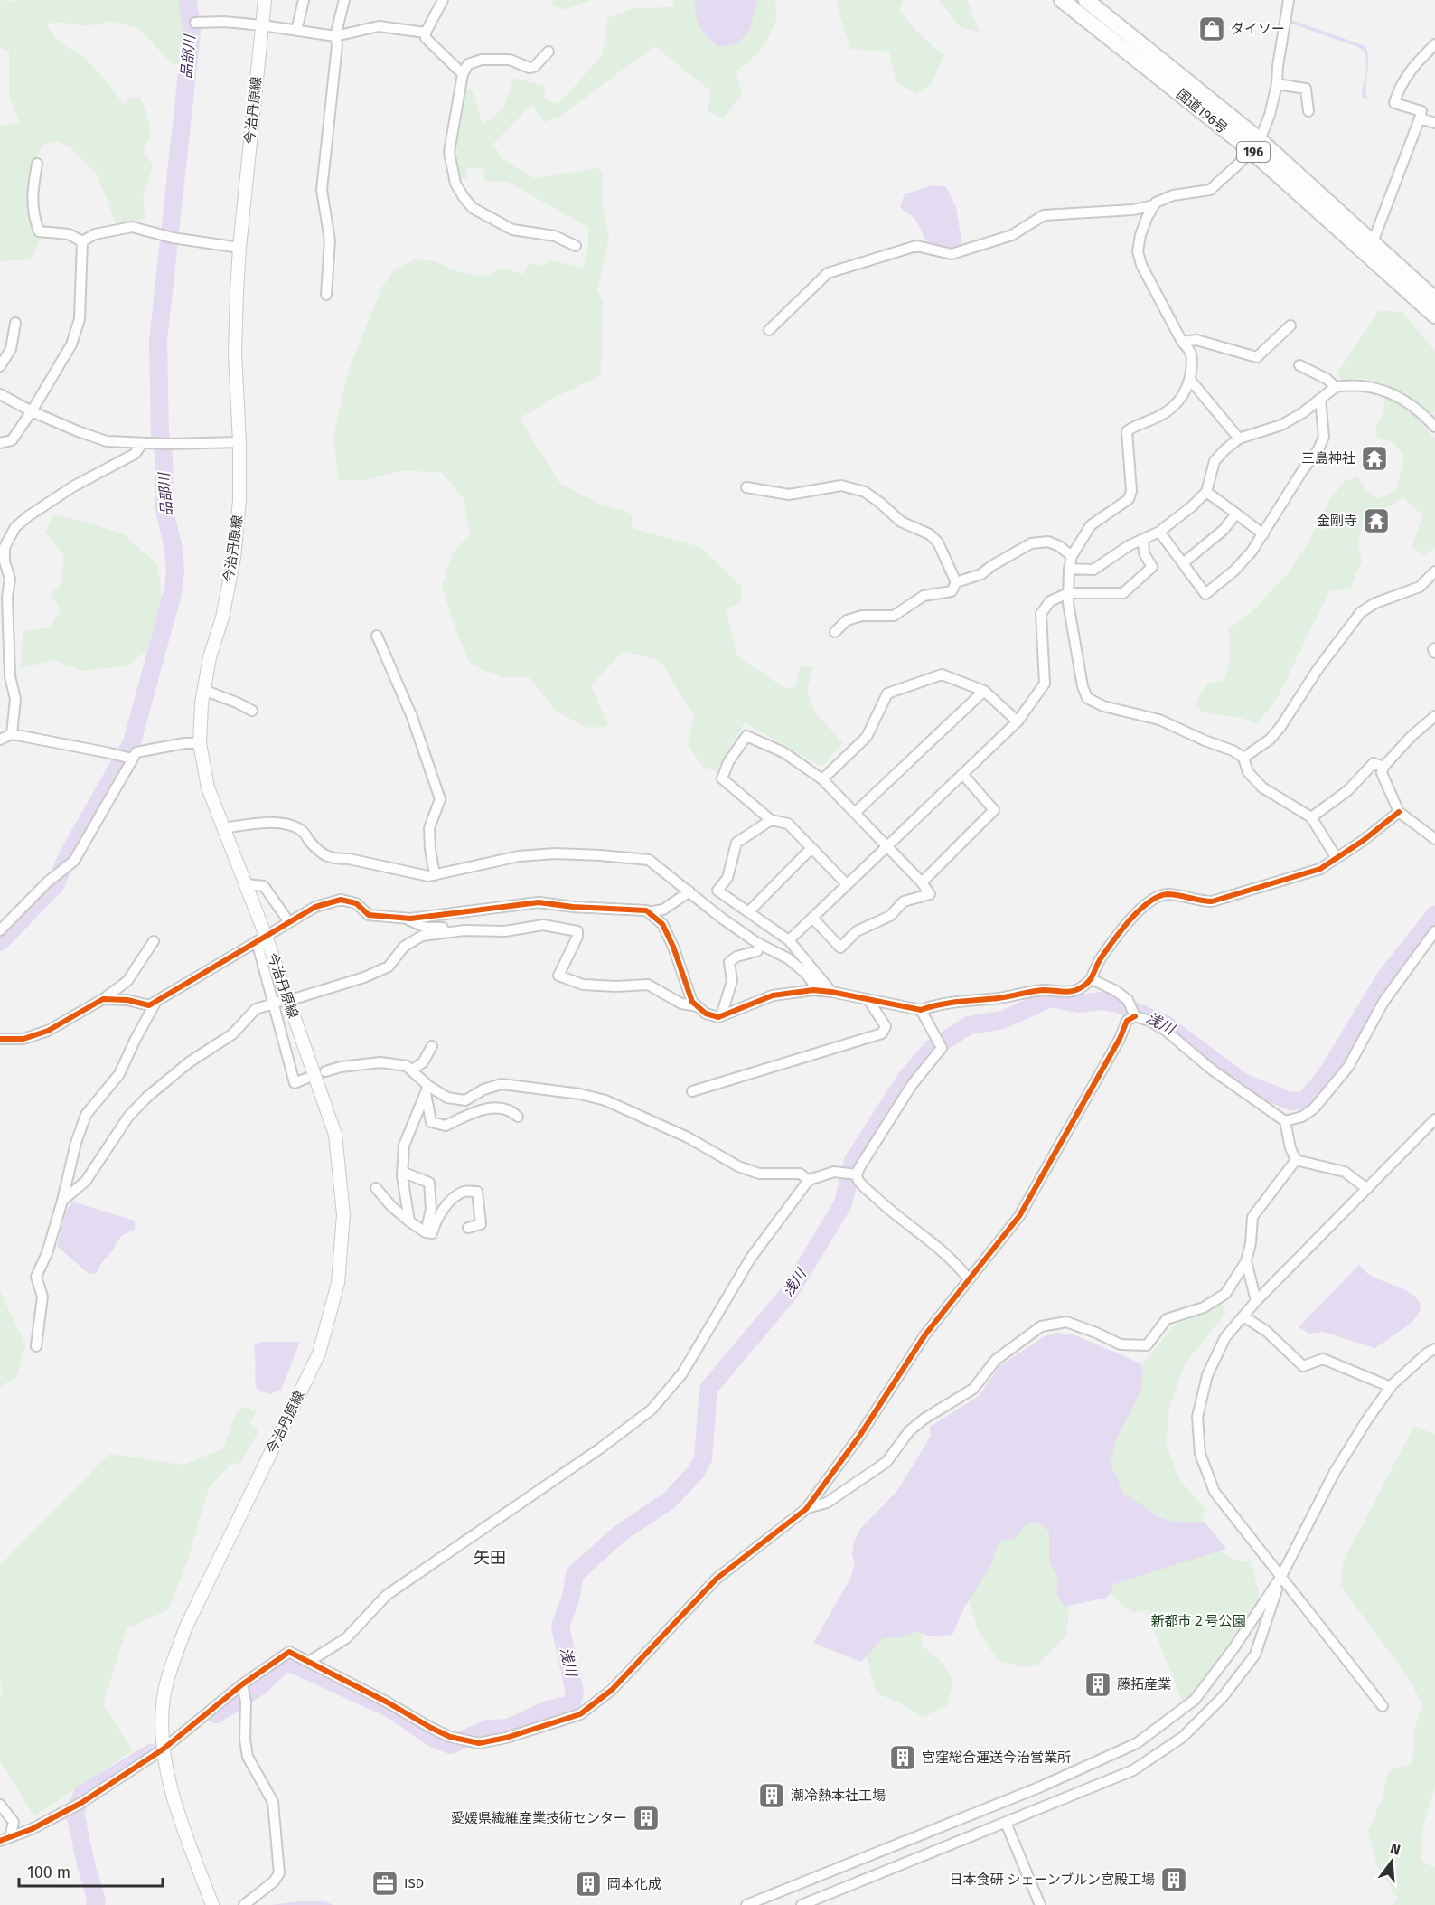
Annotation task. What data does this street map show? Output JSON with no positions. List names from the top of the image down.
{
  "streets": {
    "highway": ["国道196号", "196"],
    "main road": ["今治丹原線"]
  },
  "districts": ["矢田"],
  "water": ["品部川", "浅川"],
  "parks": ["新都市２号公園"],
  "places": {
    "shop": ["ダイソー"],
    "temple": ["三島神社", "金剛寺"],
    "building": [
      "藤拓産業",
      "宮窪総合運送今治営業所",
      "潮冷熱本社工場",
      "愛媛県繊維産業技術センター",
      "日本食研 シェーンブルン宮殿工場",
      "岡本化成"
    ],
    "office": ["ISD"]
  },
  "scale_bar": "100 m",
  "north": "top"
}
